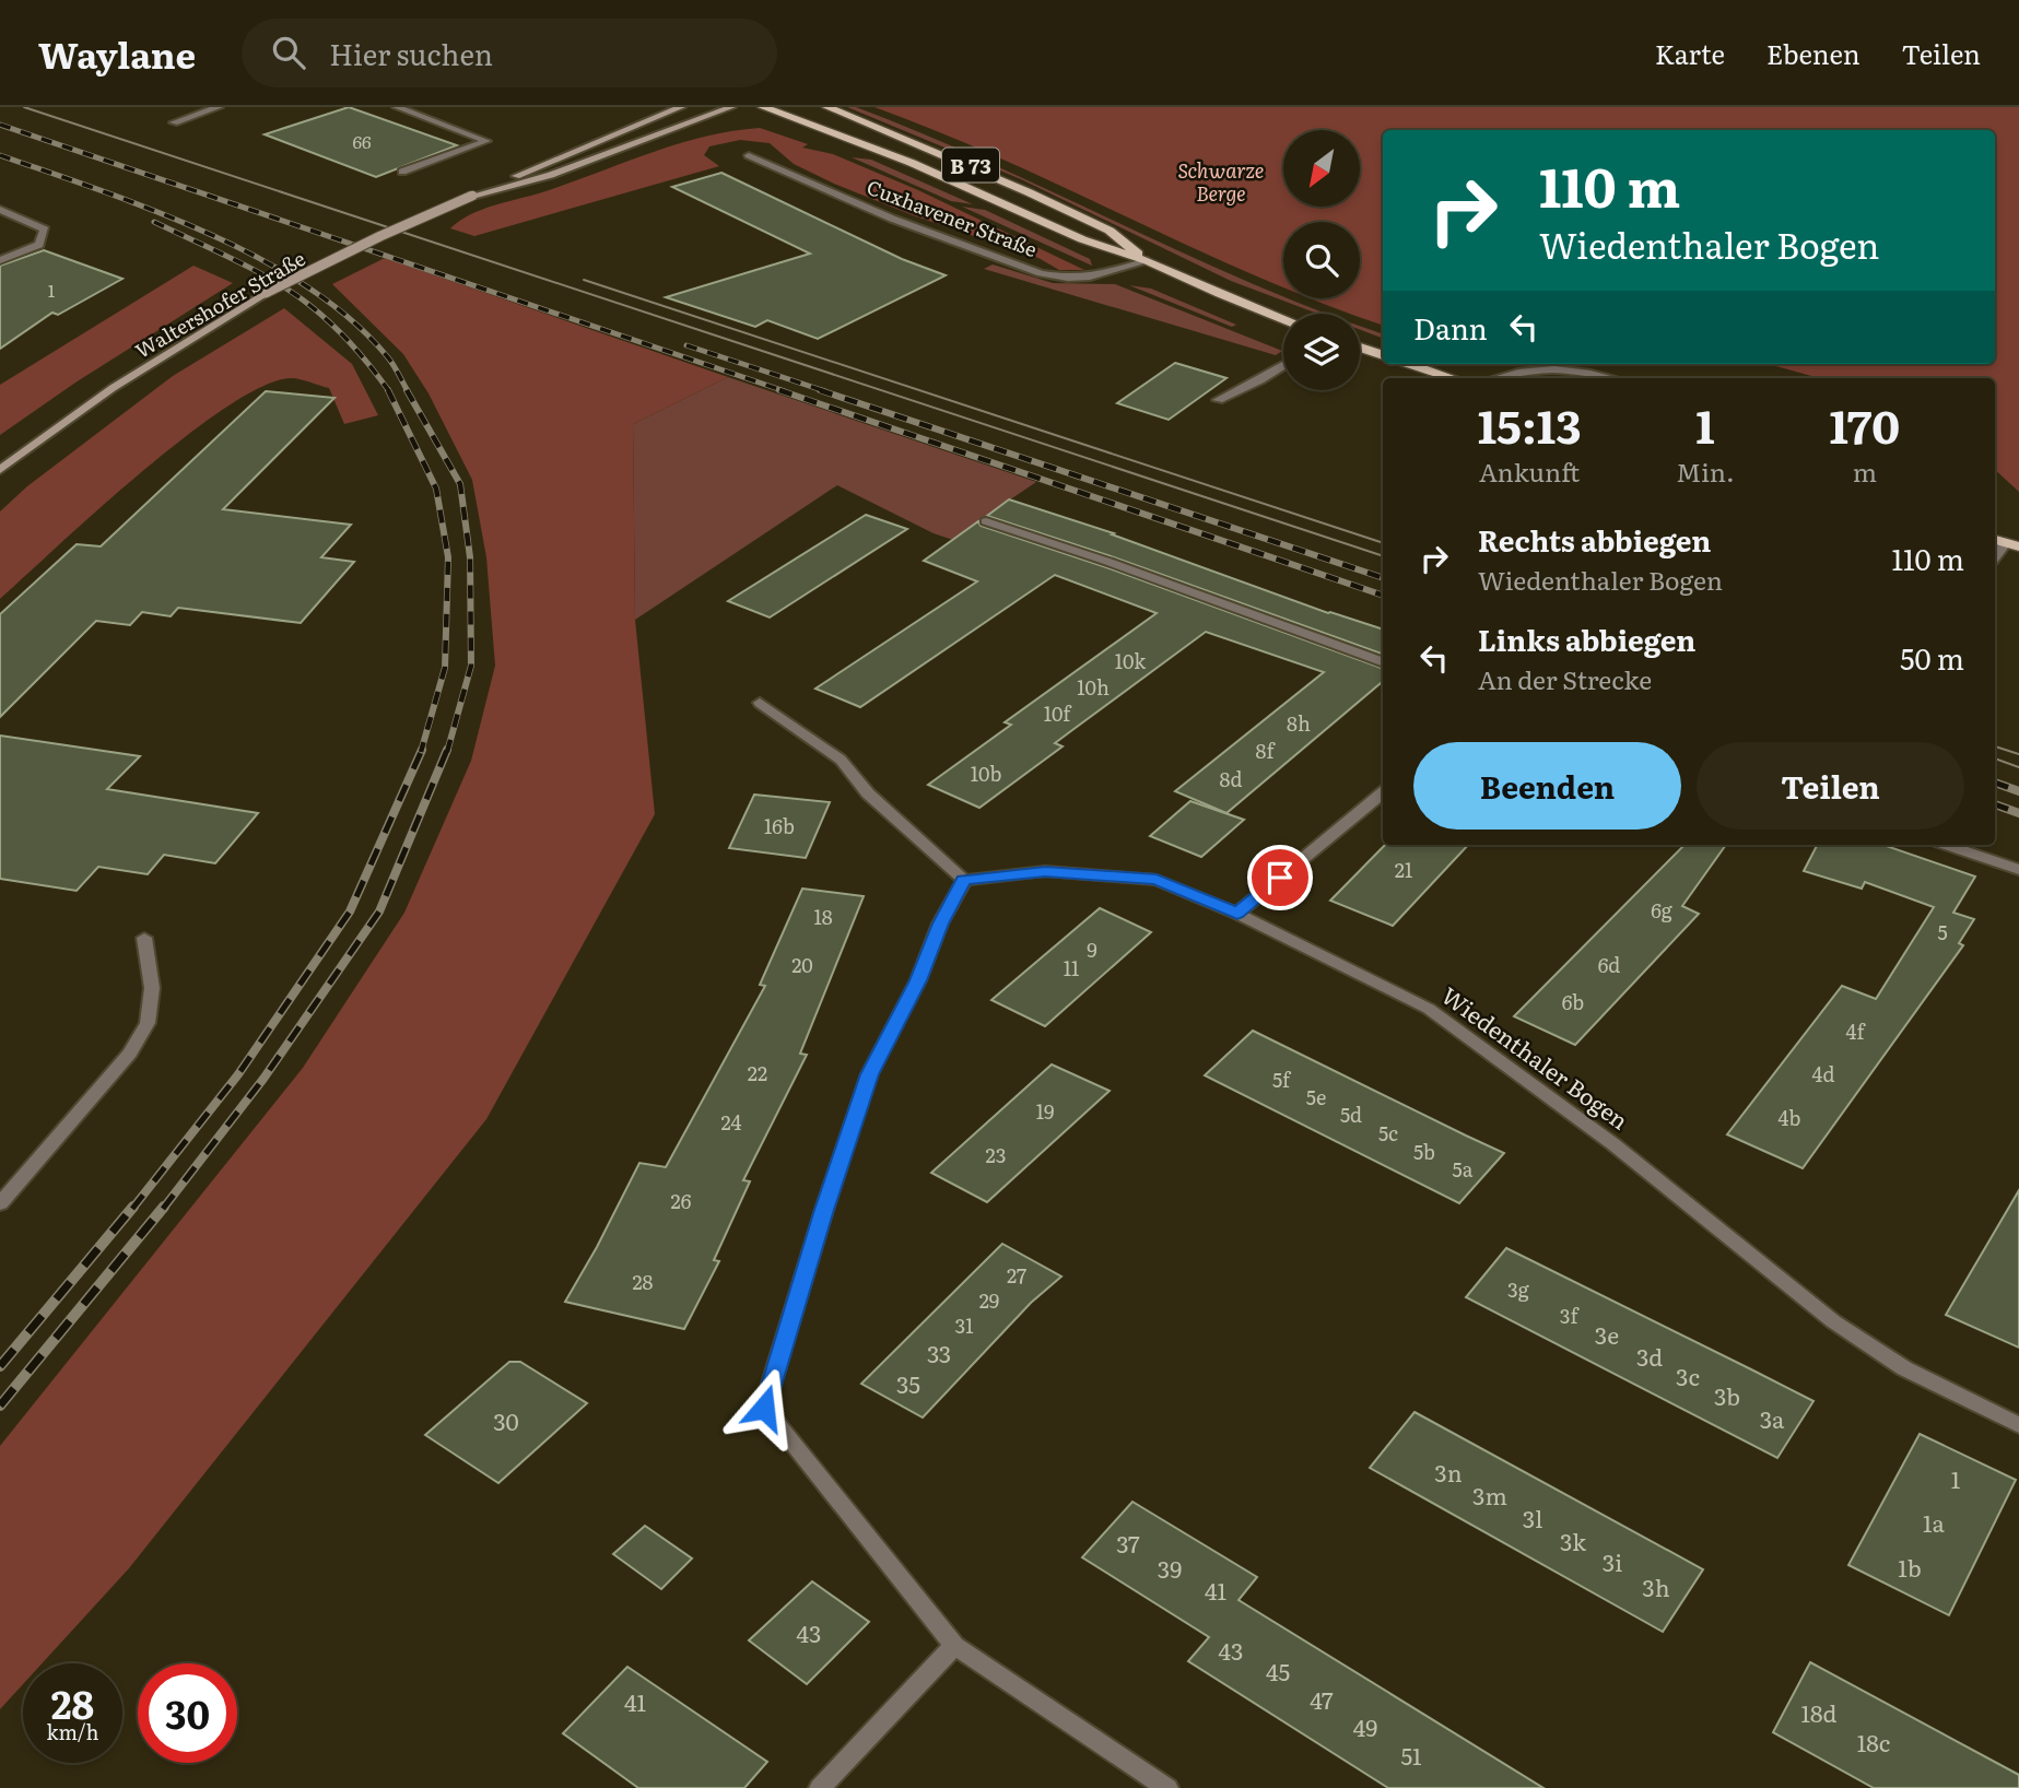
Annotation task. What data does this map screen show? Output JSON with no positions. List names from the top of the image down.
{
  "streets": {
    "main road": ["B 73", "Cuxhavener Straße", "Waltershofer Straße"],
    "street": ["Wiedenthaler Bogen"]
  },
  "parks": ["Schwarze Berge"],
  "house_numbers": [
    "66",
    "1",
    "10k",
    "10h",
    "10f",
    "8h",
    "8f",
    "10b",
    "8d",
    "16b",
    "21",
    "6g",
    "18",
    "5",
    "9",
    "20",
    "6d",
    "11",
    "6b",
    "4f",
    "22",
    "4d",
    "5f",
    "5e",
    "19",
    "5d",
    "4b",
    "24",
    "5c",
    "5b",
    "23",
    "5a",
    "26",
    "27",
    "28",
    "3g",
    "29",
    "3f",
    "31",
    "3e",
    "33",
    "3d",
    "3c",
    "35",
    "3b",
    "3a",
    "30",
    "3n",
    "1",
    "3m",
    "3l",
    "1a",
    "3k",
    "37",
    "3i",
    "1b",
    "39",
    "3h",
    "41",
    "43",
    "43",
    "45",
    "47",
    "41",
    "18d",
    "49",
    "18c",
    "51"
  ],
  "north": "bottom left",
  "page": {
    "header": "Waylane",
    "search": "Hier suchen",
    "nav": ["Karte", "Ebenen", "Teilen"],
    "turn": ["110 m", "Wiedenthaler Bogen"],
    "then": "Dann",
    "eta": [
      "15:13",
      "Ankunft",
      "1",
      "Min.",
      "170",
      "m"
    ],
    "list": [
      {
        "name": "Rechts abbiegen",
        "note": "Wiedenthaler Bogen",
        "value": "110 m"
      },
      {
        "name": "Links abbiegen",
        "note": "An der Strecke",
        "value": "50 m"
      }
    ],
    "buttons": ["Beenden", "Teilen"],
    "speed": "28 km/h",
    "limit": "30"
  }
}
